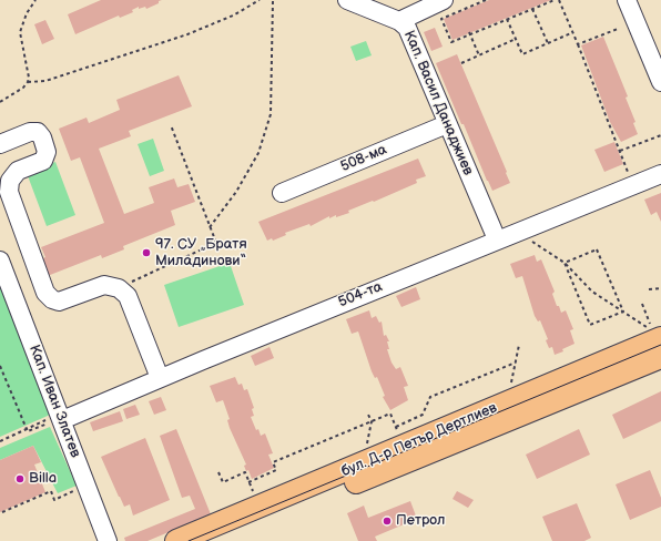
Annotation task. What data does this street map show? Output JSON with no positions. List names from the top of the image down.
{
  "streets": {
    "main road": ["бул. Д-р Петър Дертлиев"],
    "street": [
      "Кап. Васил Данаджиев",
      "508-ма",
      "504-та",
      "Кап. Иван Златев"
    ]
  },
  "crossings": [
    ["Кап. Васил Данаджиев", "508-ма"],
    ["Кап. Васил Данаджиев", "504-та"],
    ["504-та", "Кап. Иван Златев"]
  ],
  "places": ["97. СУ „Братя Миладинови“", "Billa", "Петрол"]
}
